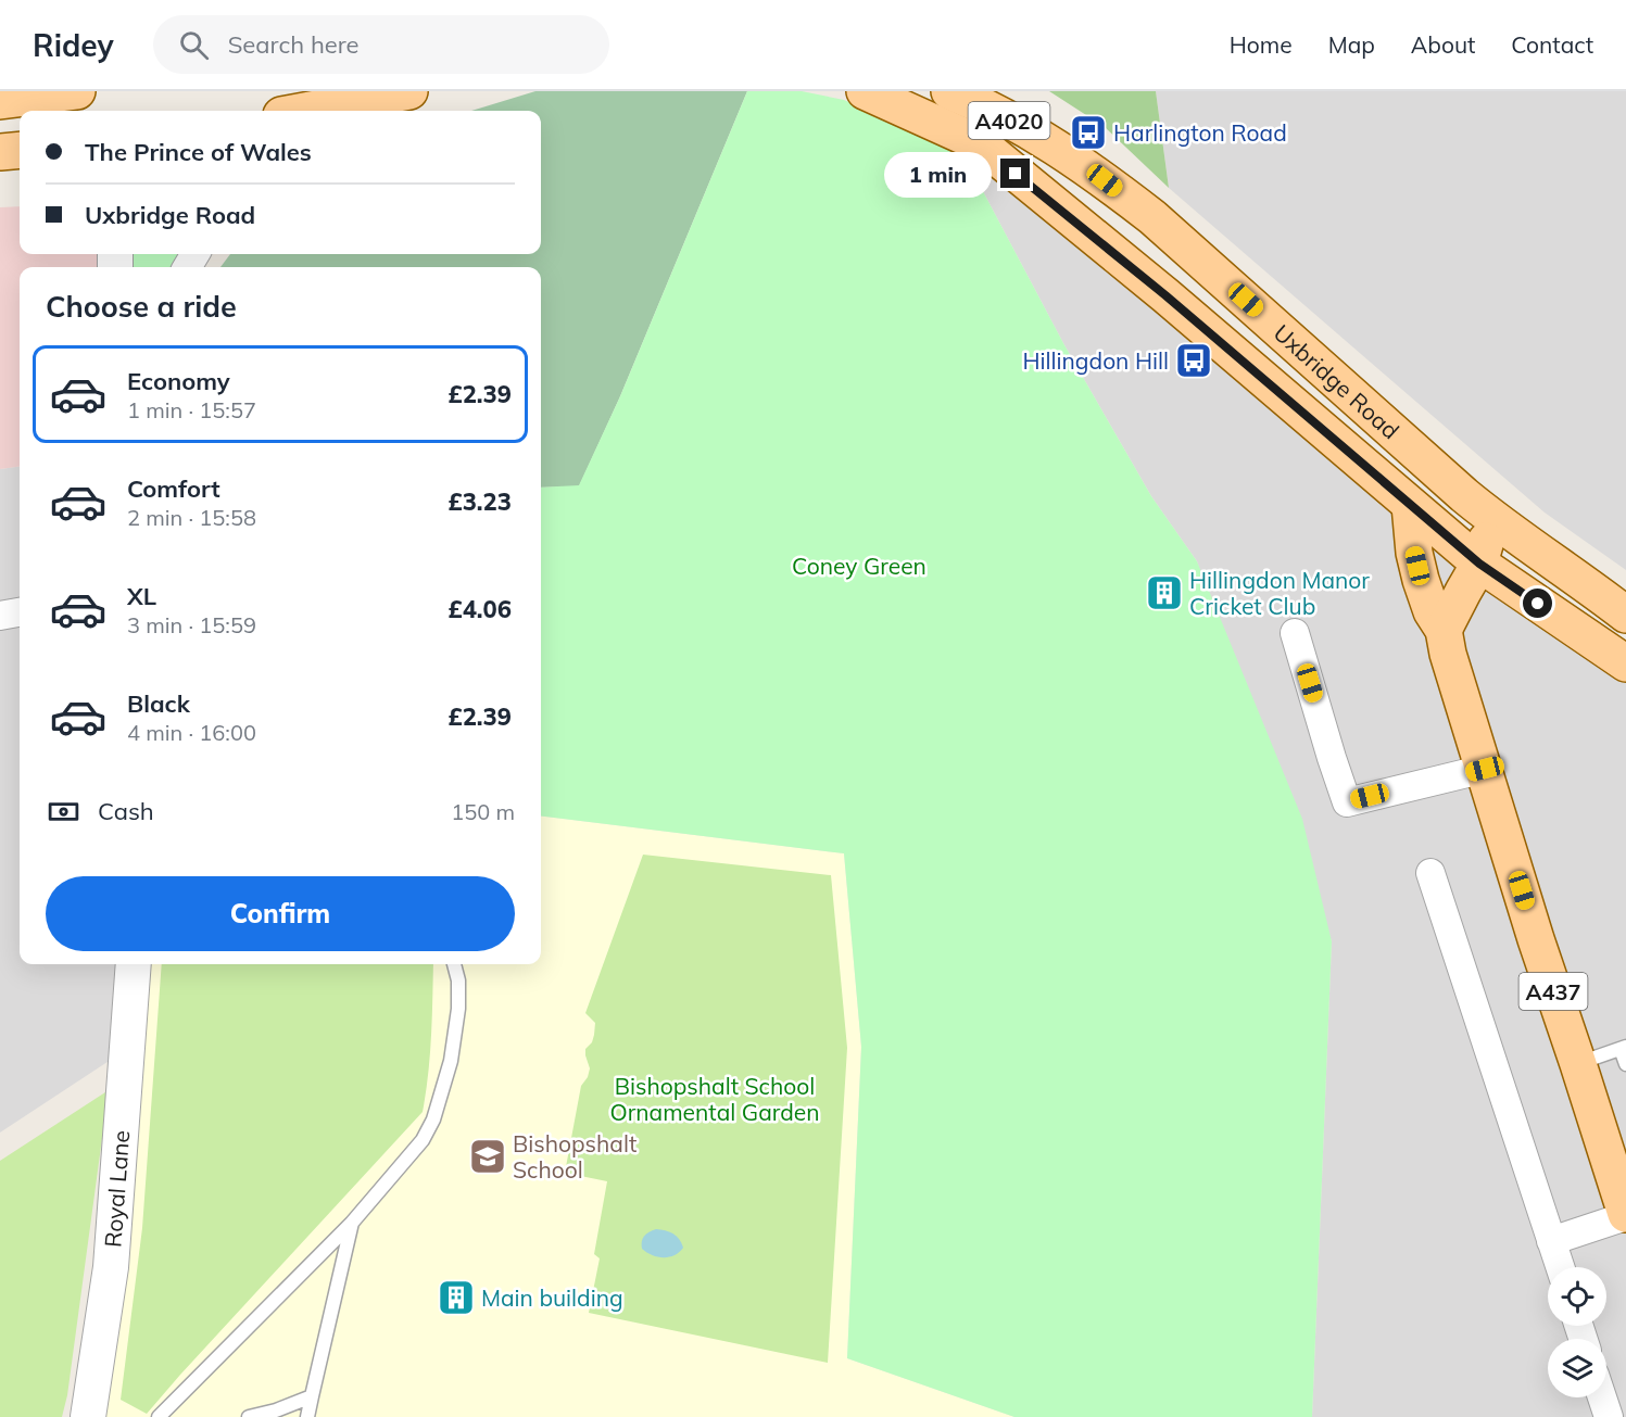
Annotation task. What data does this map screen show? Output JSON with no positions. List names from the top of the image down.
{
  "streets": {
    "main road": ["A4020", "Uxbridge Road", "A437"],
    "street": ["Royal Lane"]
  },
  "crossings": [
    ["Uxbridge Road", "A437"]
  ],
  "parks": ["Coney Green", "Bishopshalt School Ornamental Garden"],
  "places": {
    "bus stop": ["Harlington Road", "Hillingdon Hill"],
    "building": ["Hillingdon Manor Cricket Club", "Main building"],
    "school or university": ["Bishopshalt School"]
  },
  "page": {
    "header": "Ridey",
    "search": "Search here",
    "nav": [
      "Home",
      "Map",
      "About",
      "Contact"
    ],
    "banner": ["The Prince of Wales", "Uxbridge Road"],
    "bubble": "1 min",
    "heading": "Choose a ride",
    "list": [
      {
        "name": "Economy",
        "note": "1 min · 15:57",
        "value": "£2.39"
      },
      {
        "name": "Comfort",
        "note": "2 min · 15:58",
        "value": "£3.23"
      },
      {
        "name": "XL",
        "note": "3 min · 15:59",
        "value": "£4.06"
      },
      {
        "name": "Black",
        "note": "4 min · 16:00",
        "value": "£2.39"
      }
    ],
    "pay": ["Cash", "150 m"],
    "buttons": "Confirm"
  }
}
